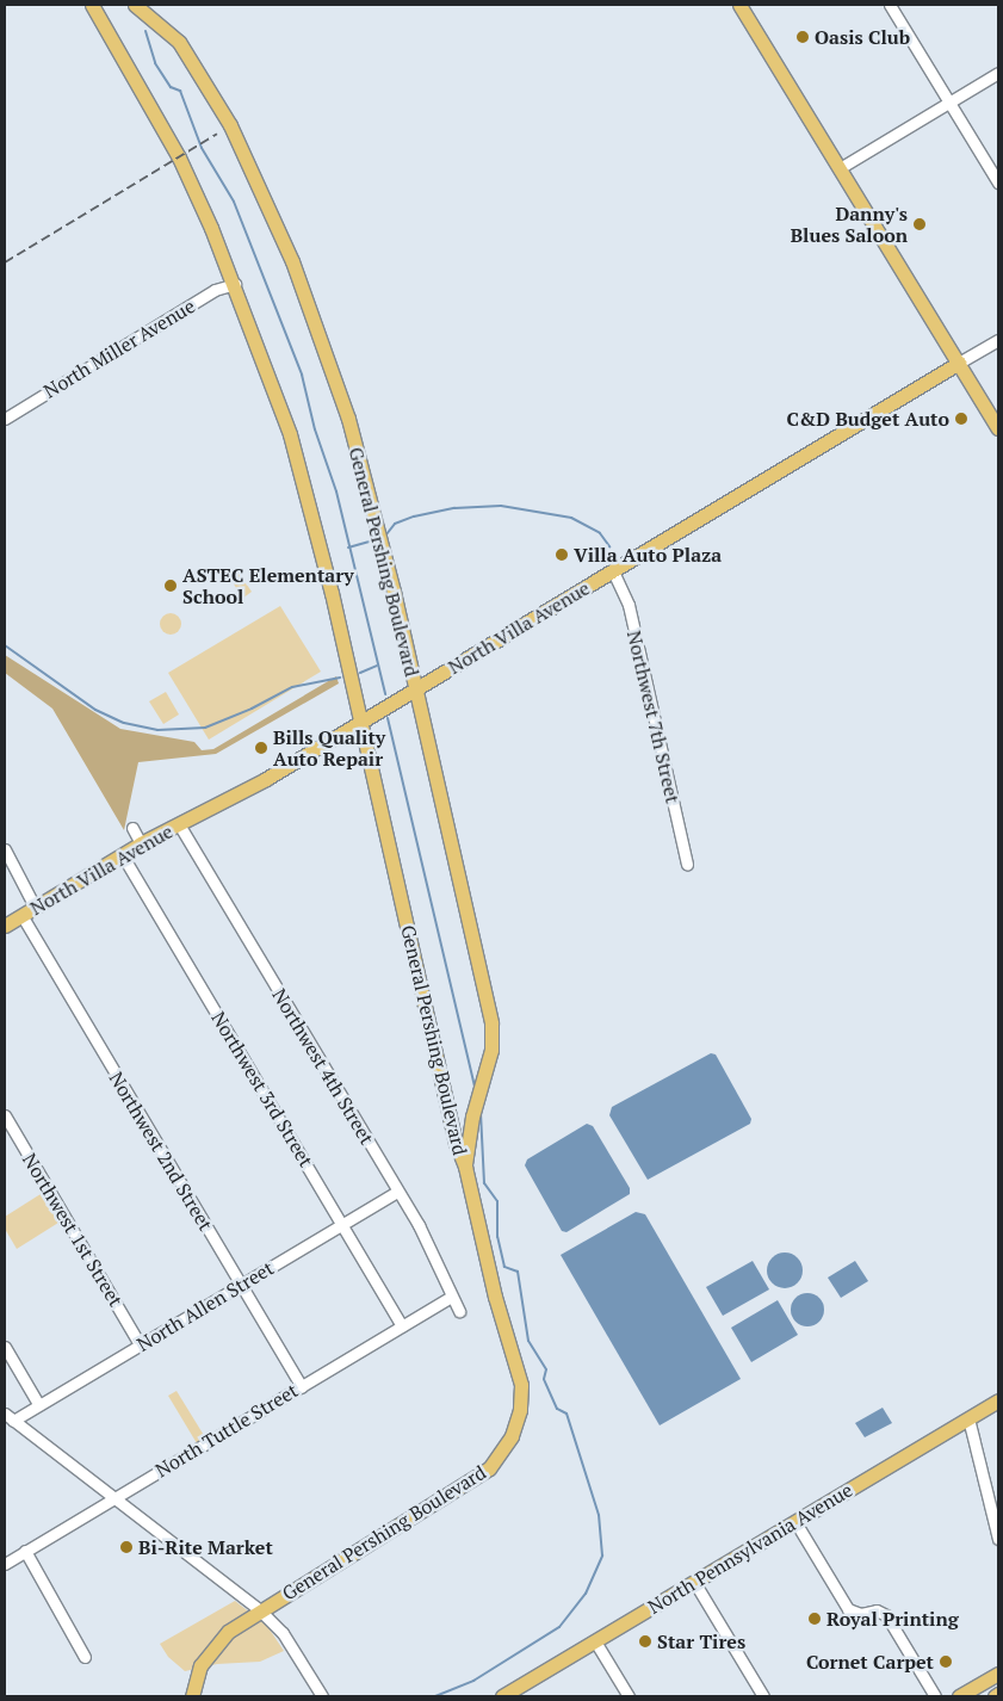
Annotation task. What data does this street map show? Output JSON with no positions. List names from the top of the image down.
{
  "streets": {
    "main road": ["General Pershing Boulevard", "North Villa Avenue", "North Pennsylvania Avenue"],
    "street": [
      "North Miller Avenue",
      "Northwest 7th Street",
      "Northwest 4th Street",
      "Northwest 3rd Street",
      "Northwest 2nd Street",
      "Northwest 1st Street",
      "North Allen Street",
      "North Tuttle Street"
    ]
  },
  "crossings": [
    ["North Miller Avenue", "General Pershing Boulevard"],
    ["General Pershing Boulevard", "North Villa Avenue"],
    ["North Villa Avenue", "Northwest 7th Street"],
    ["North Villa Avenue", "Northwest 4th Street"],
    ["North Villa Avenue", "Northwest 3rd Street"],
    ["North Villa Avenue", "Northwest 2nd Street"],
    ["Northwest 4th Street", "North Allen Street"],
    ["Northwest 4th Street", "North Tuttle Street"],
    ["Northwest 3rd Street", "North Allen Street"],
    ["Northwest 3rd Street", "North Tuttle Street"],
    ["Northwest 2nd Street", "North Allen Street"],
    ["Northwest 2nd Street", "North Tuttle Street"],
    ["Northwest 1st Street", "North Allen Street"]
  ],
  "places": [
    "Oasis Club",
    "Danny's Blues Saloon",
    "C&D Budget Auto",
    "Villa Auto Plaza",
    "ASTEC Elementary School",
    "Bills Quality Auto Repair",
    "Bi-Rite Market",
    "Royal Printing",
    "Star Tires",
    "Cornet Carpet"
  ]
}
